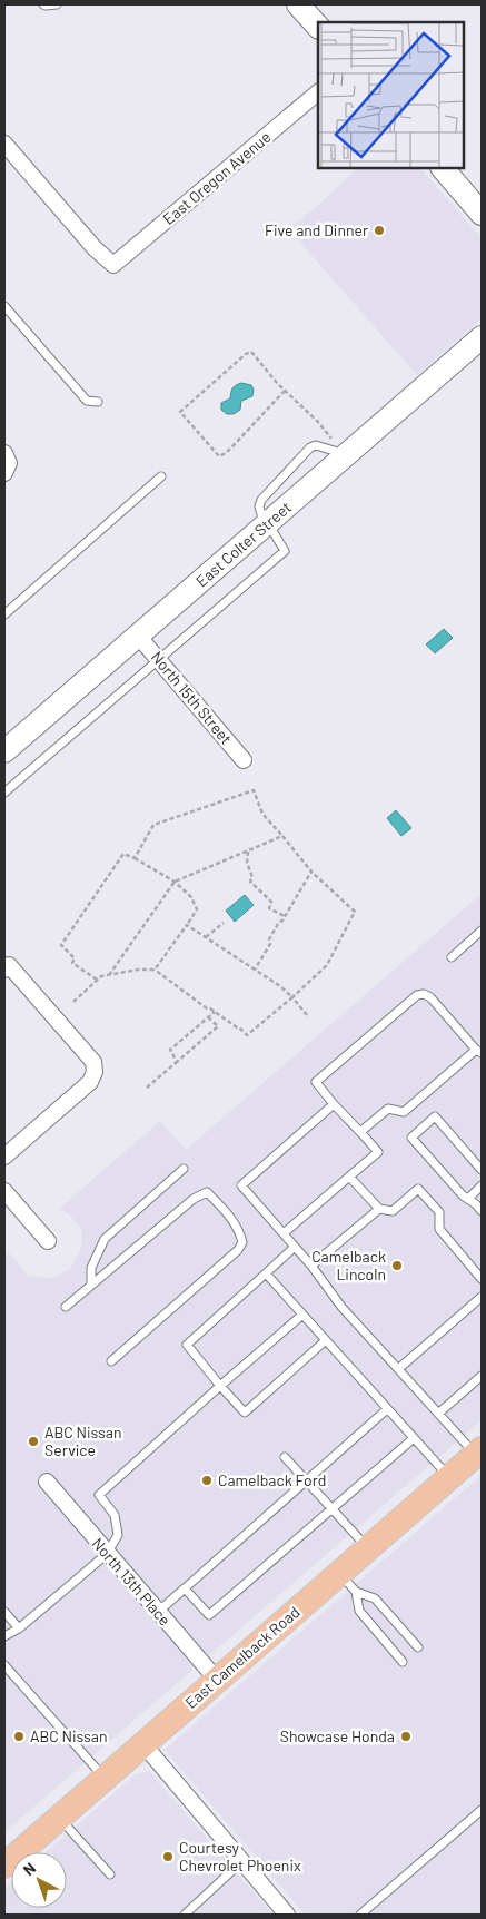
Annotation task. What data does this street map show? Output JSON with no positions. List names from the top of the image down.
{
  "streets": {
    "main road": ["East Camelback Road"],
    "street": [
      "East Oregon Avenue",
      "East Colter Street",
      "North 15th Street",
      "North 13th Place"
    ]
  },
  "crossings": [
    ["East Colter Street", "North 15th Street"],
    ["North 13th Place", "East Camelback Road"]
  ],
  "places": [
    "Five and Dinner",
    "Camelback Lincoln",
    "ABC Nissan Service",
    "Camelback Ford",
    "ABC Nissan",
    "Showcase Honda",
    "Courtesy Chevrolet Phoenix"
  ],
  "north": "top left"
}
